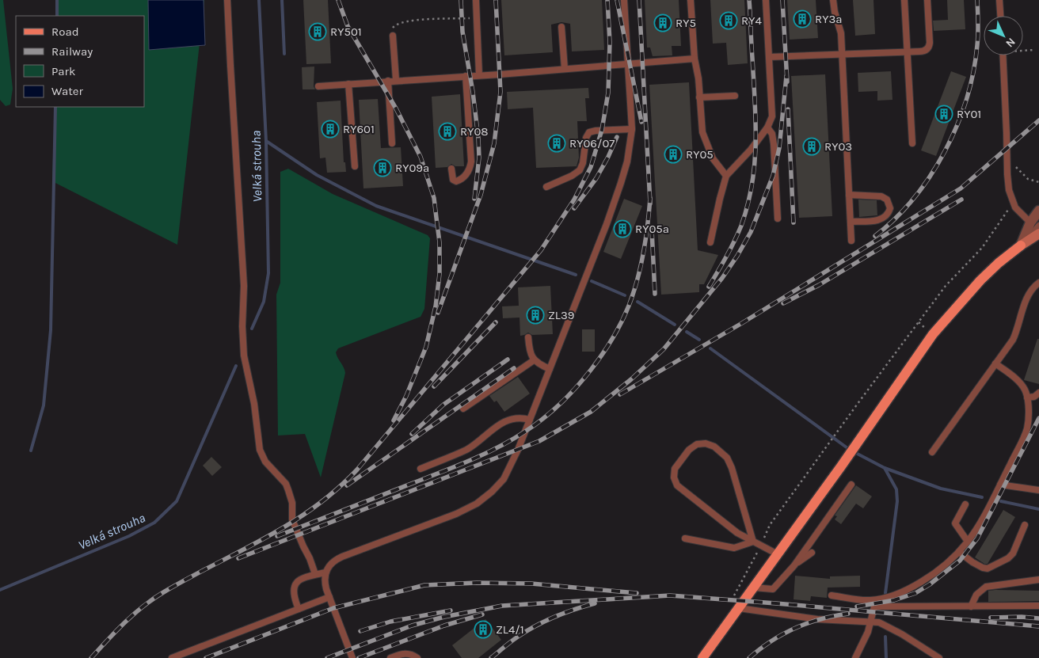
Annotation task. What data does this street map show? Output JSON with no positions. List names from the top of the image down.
{
  "water": ["Velká strouha"],
  "places": {
    "building": [
      "RY3a",
      "RY4",
      "RY5",
      "RY501",
      "RY01",
      "RY601",
      "RY08",
      "RY06/07",
      "RY03",
      "RY05",
      "RY09a",
      "RY05a",
      "ZL39",
      "ZL4/1"
    ]
  },
  "legend": [
    "Road",
    "Railway",
    "Park",
    "Water"
  ],
  "north": "bottom right"
}
